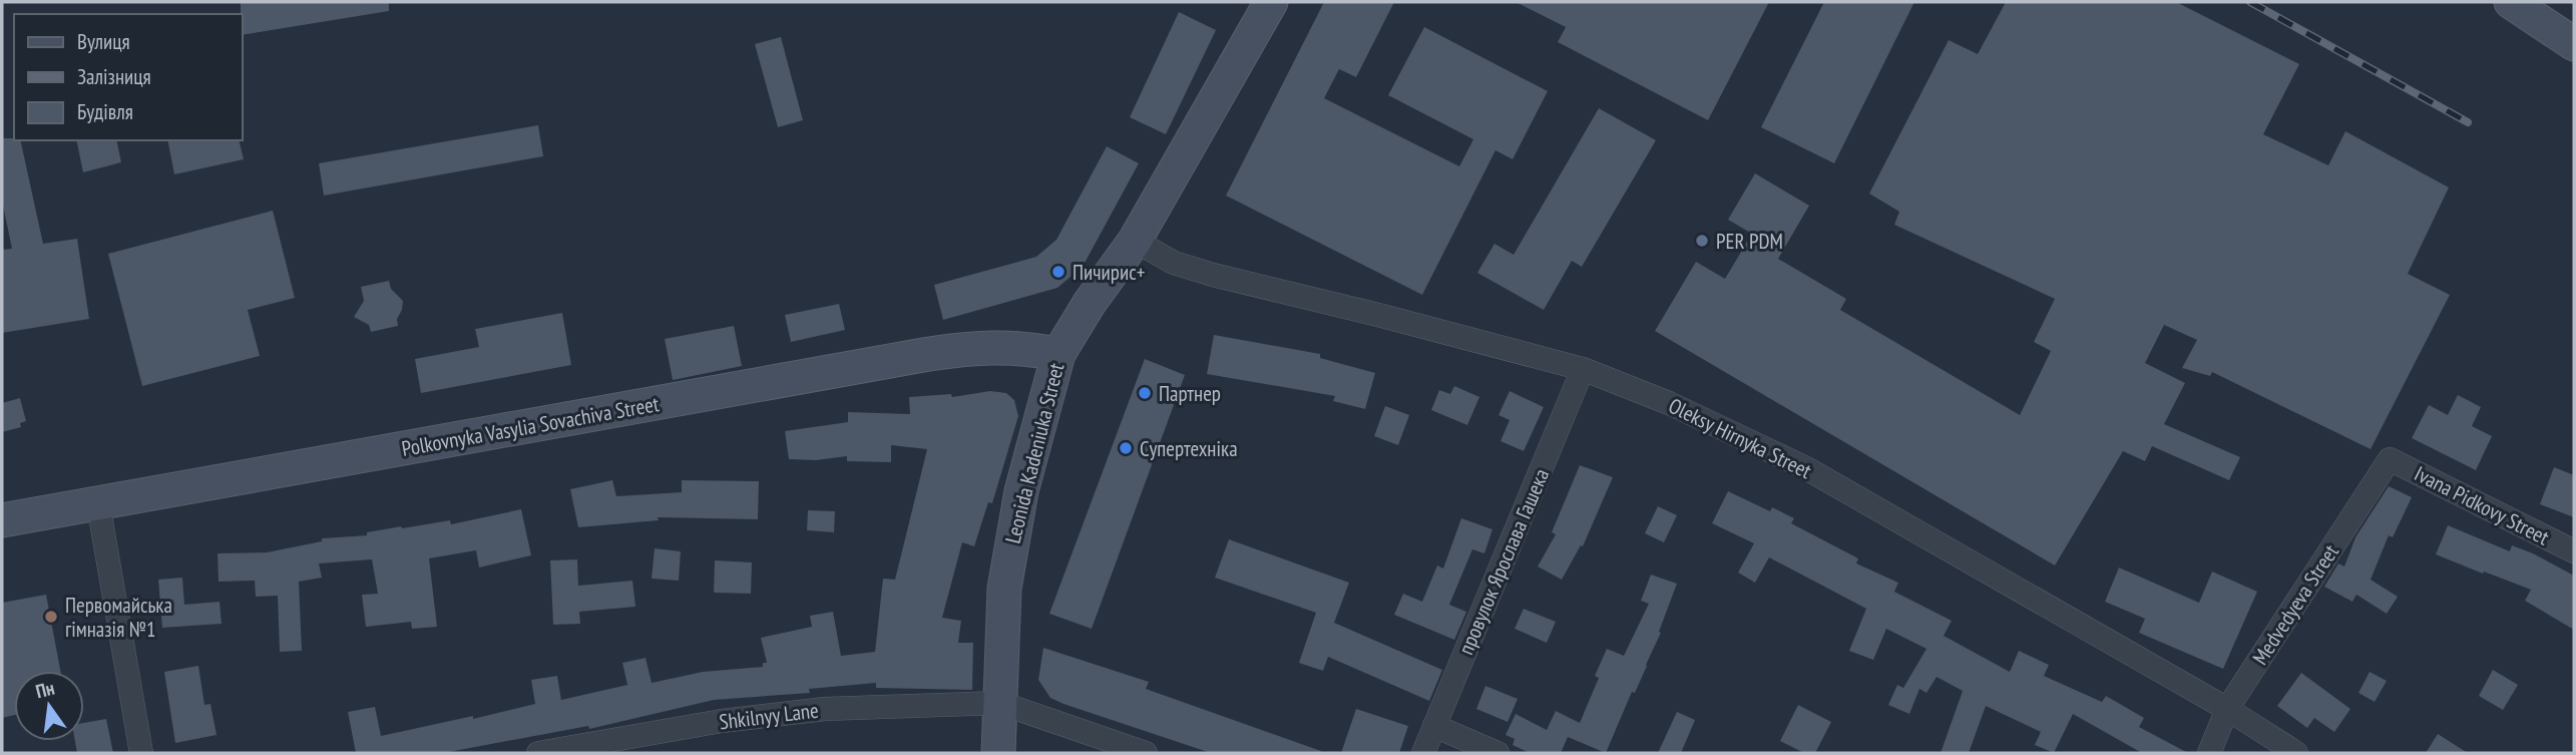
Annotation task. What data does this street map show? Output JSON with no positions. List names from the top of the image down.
{
  "streets": {
    "street": [
      "Polkovnyka Vasylia Sovachiva Street",
      "Oleksy Hirnyka Street",
      "Leonida Kadeniuka Street",
      "Ivana Pidkovy Street",
      "провулок Ярослава Гашека",
      "Medvedyeva Street",
      "Shkilnyy Lane"
    ]
  },
  "crossings": [
    ["Polkovnyka Vasylia Sovachiva Street", "Leonida Kadeniuka Street"],
    ["Oleksy Hirnyka Street", "Leonida Kadeniuka Street"],
    ["Oleksy Hirnyka Street", "провулок Ярослава Гашека"],
    ["Oleksy Hirnyka Street", "Medvedyeva Street"],
    ["Leonida Kadeniuka Street", "Shkilnyy Lane"],
    ["Ivana Pidkovy Street", "Medvedyeva Street"]
  ],
  "places": [
    "PER PDM",
    "Пичирис+",
    "Партнер",
    "Супертехніка",
    "Первомайська гімназія №1"
  ],
  "legend": ["Вулиця", "Залізниця", "Будівля"],
  "north": "top"
}
